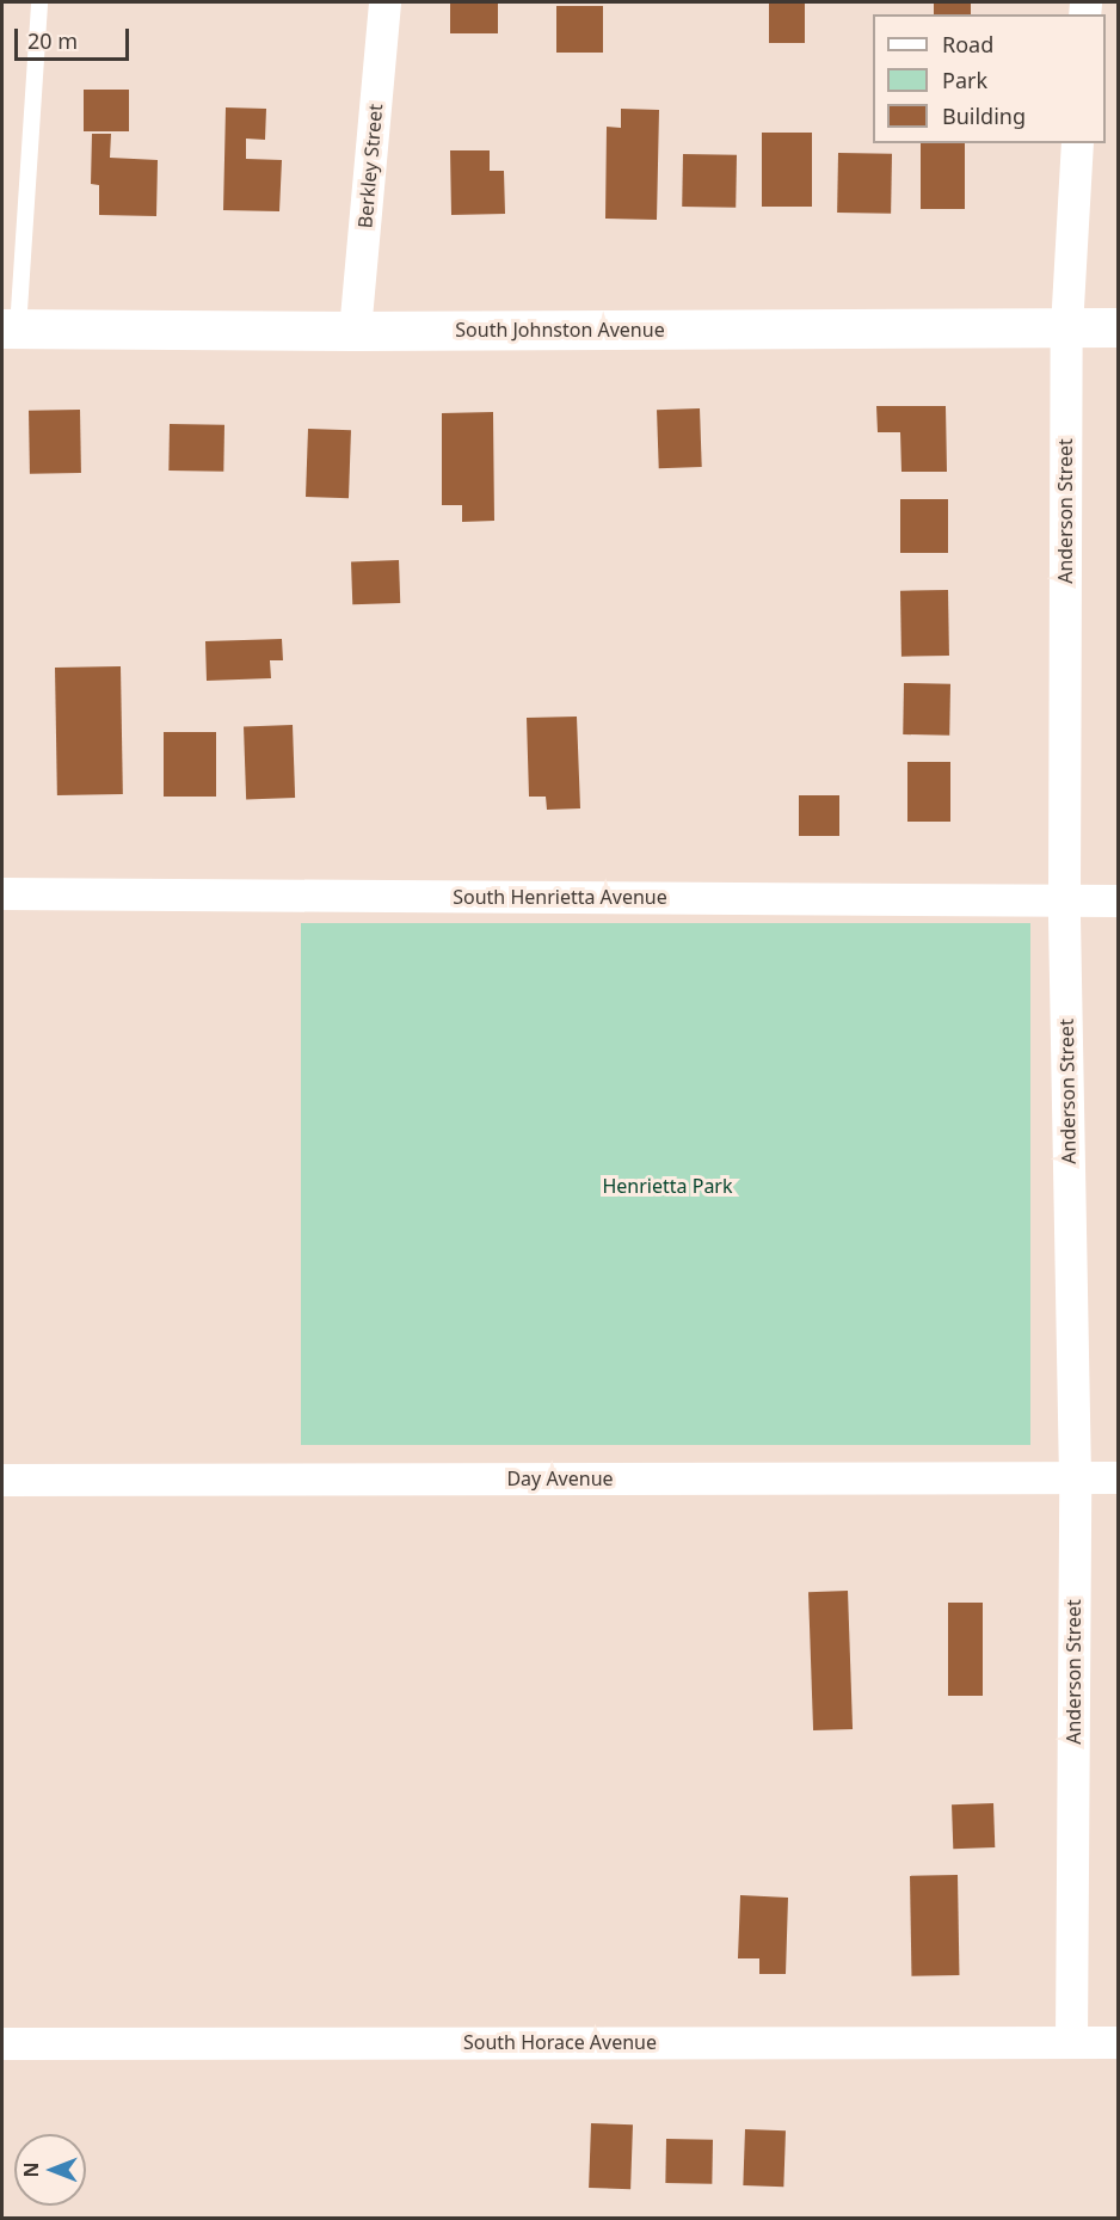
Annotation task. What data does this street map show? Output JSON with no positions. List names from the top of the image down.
{
  "streets": {
    "street": [
      "Berkley Street",
      "South Johnston Avenue",
      "Anderson Street",
      "South Henrietta Avenue",
      "Day Avenue",
      "South Horace Avenue"
    ]
  },
  "crossings": [
    ["Berkley Street", "South Johnston Avenue"],
    ["South Johnston Avenue", "Anderson Street"],
    ["Anderson Street", "South Henrietta Avenue"],
    ["Anderson Street", "Day Avenue"],
    ["Anderson Street", "South Horace Avenue"]
  ],
  "parks": ["Henrietta Park"],
  "legend": ["Road", "Park", "Building"],
  "scale_bar": "20 m",
  "north": "left"
}
